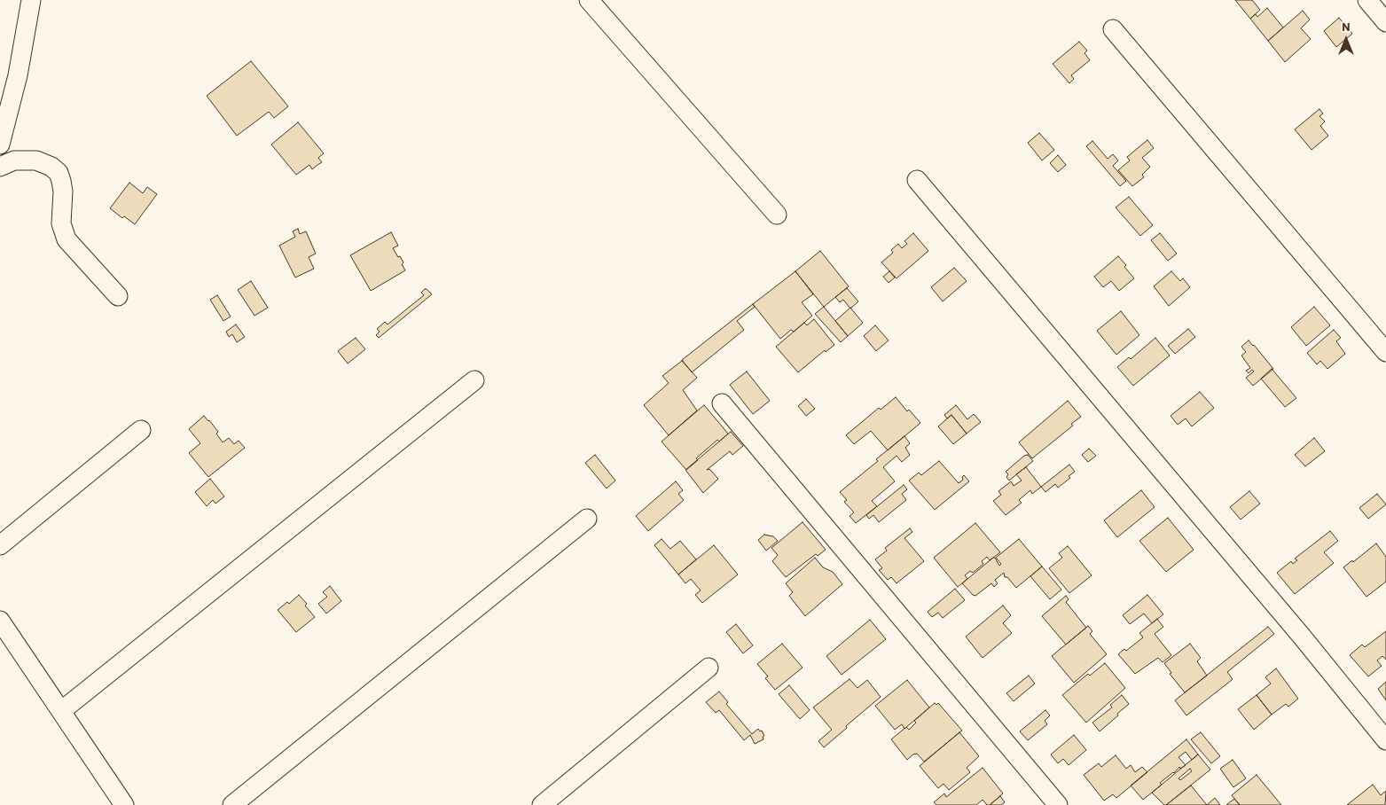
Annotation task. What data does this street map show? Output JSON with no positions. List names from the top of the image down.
{
  "north": "top"
}
